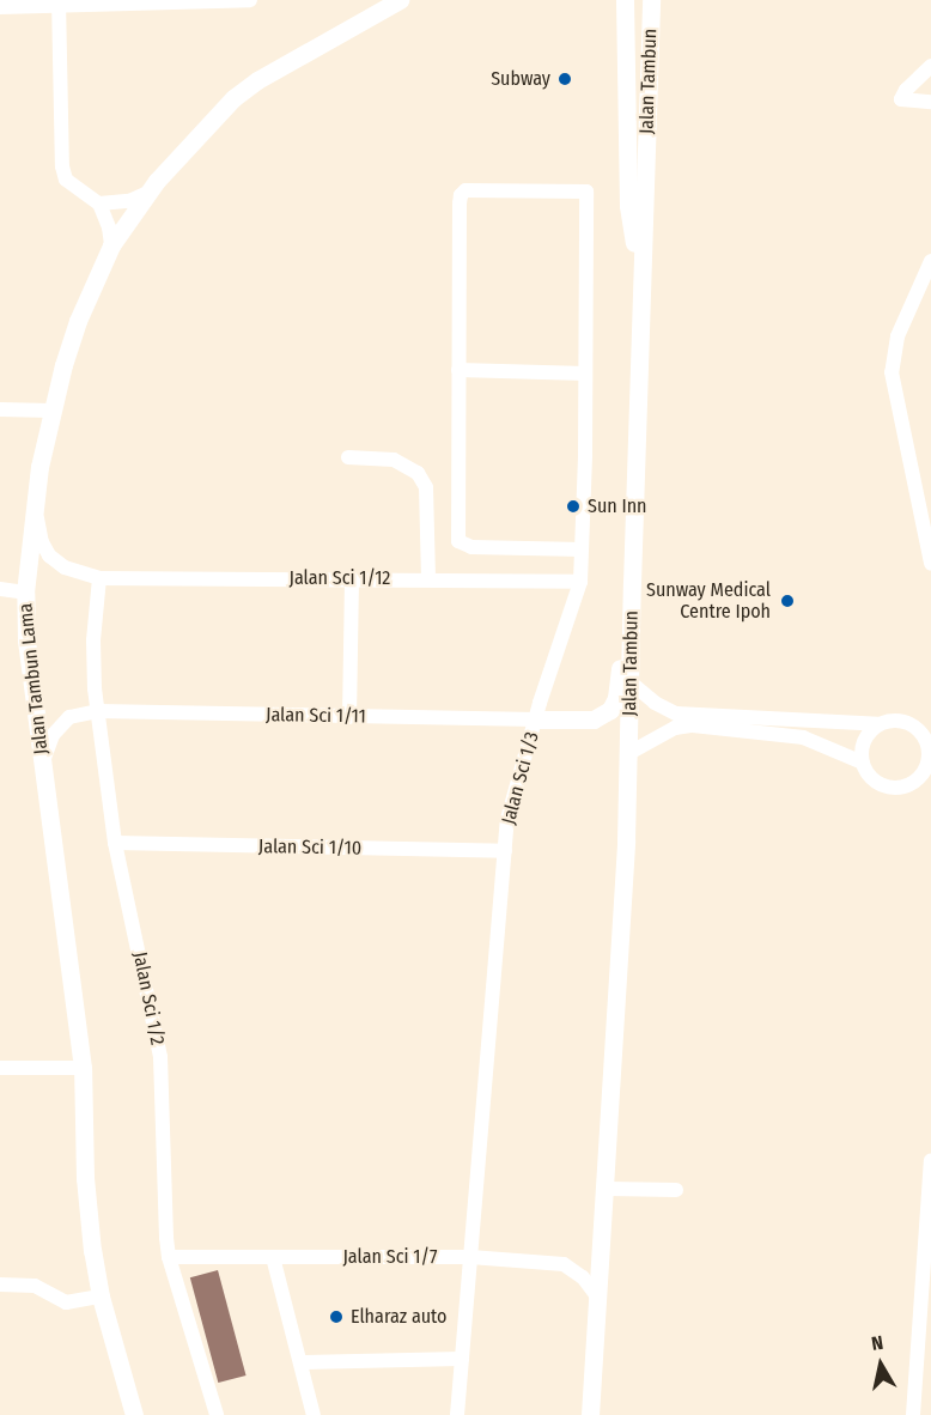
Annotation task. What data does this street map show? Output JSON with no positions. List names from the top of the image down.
{
  "streets": {
    "main road": ["Jalan Tambun", "Jalan Tambun Lama"],
    "street": [
      "Jalan Sci 1/12",
      "Jalan Sci 1/11",
      "Jalan Sci 1/3",
      "Jalan Sci 1/10",
      "Jalan Sci 1/2",
      "Jalan Sci 1/7"
    ]
  },
  "crossings": [
    ["Jalan Tambun", "Jalan Sci 1/7"],
    ["Jalan Sci 1/12", "Jalan Tambun Lama"],
    ["Jalan Sci 1/12", "Jalan Sci 1/3"],
    ["Jalan Sci 1/12", "Jalan Sci 1/2"],
    ["Jalan Sci 1/11", "Jalan Sci 1/3"],
    ["Jalan Sci 1/11", "Jalan Sci 1/2"],
    ["Jalan Sci 1/3", "Jalan Sci 1/10"],
    ["Jalan Sci 1/3", "Jalan Sci 1/7"],
    ["Jalan Sci 1/10", "Jalan Sci 1/2"],
    ["Jalan Sci 1/2", "Jalan Sci 1/7"]
  ],
  "places": [
    "Subway",
    "Sun Inn",
    "Sunway Medical Centre Ipoh",
    "Elharaz auto"
  ],
  "north": "top"
}
